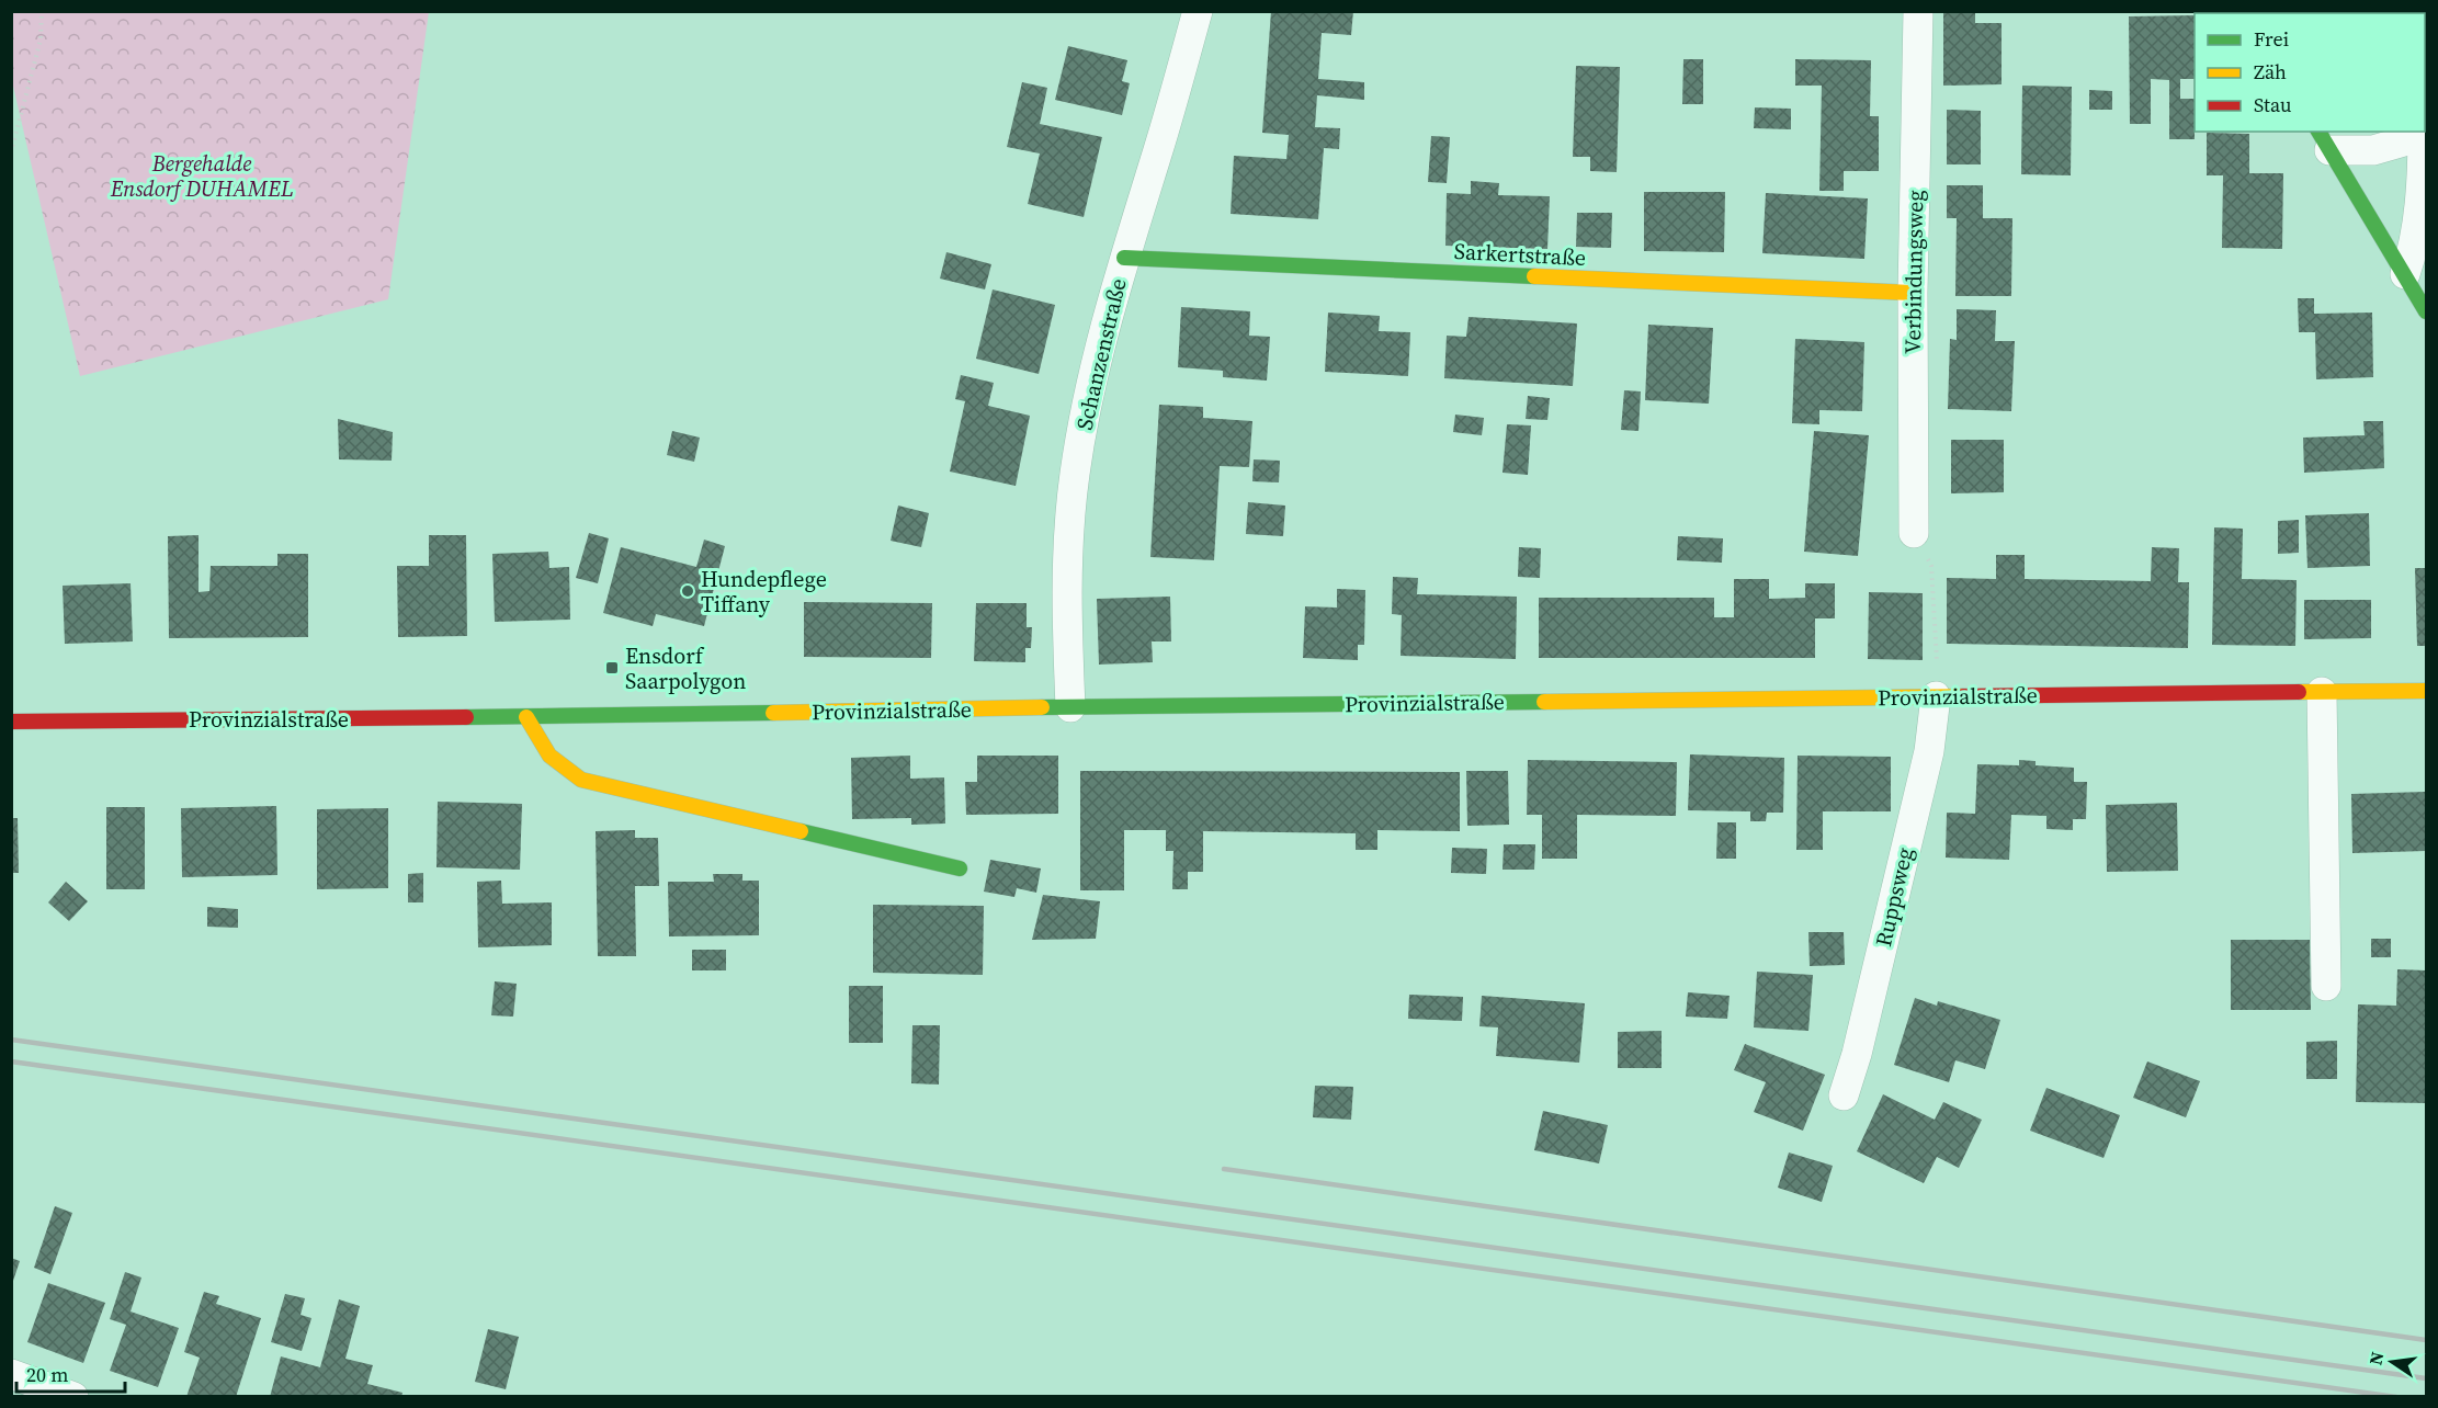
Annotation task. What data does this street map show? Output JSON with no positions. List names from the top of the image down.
{
  "streets": {
    "street": [
      "Sarkertstraße",
      "Verbindungsweg",
      "Schanzenstraße",
      "Provinzialstraße",
      "Ruppsweg"
    ]
  },
  "crossings": [
    ["Sarkertstraße", "Verbindungsweg"],
    ["Sarkertstraße", "Schanzenstraße"],
    ["Schanzenstraße", "Provinzialstraße"],
    ["Provinzialstraße", "Ruppsweg"]
  ],
  "parks": ["Bergehalde Ensdorf DUHAMEL"],
  "places": {
    "other": ["Hundepflege Tiffany"],
    "transit": ["Ensdorf Saarpolygon"]
  },
  "legend": ["Frei", "Zäh", "Stau"],
  "scale_bar": "20 m",
  "north": "left"
}
